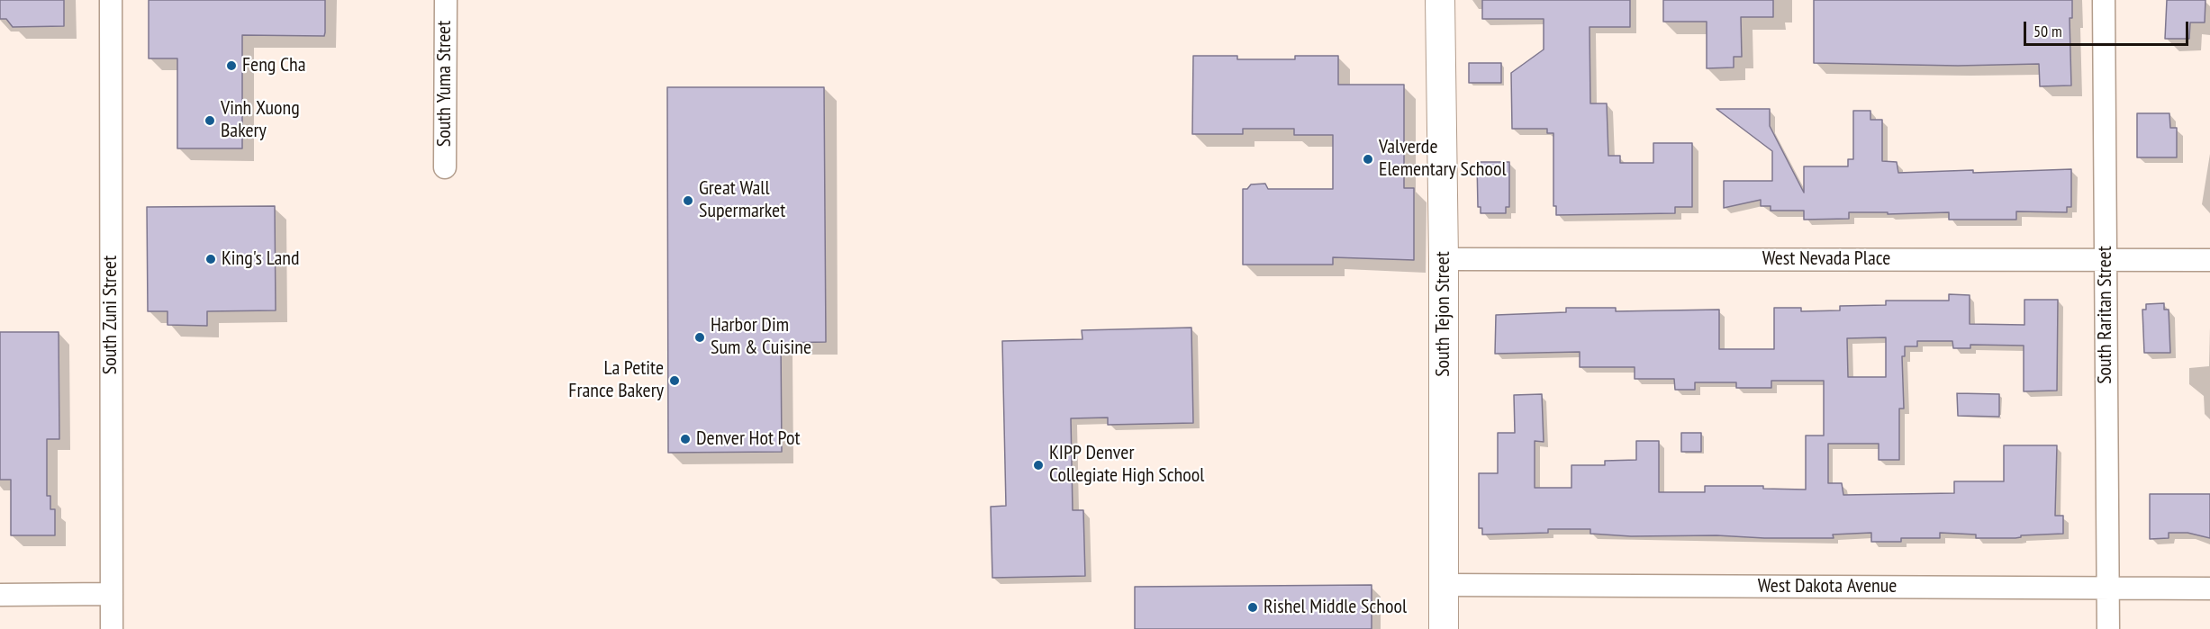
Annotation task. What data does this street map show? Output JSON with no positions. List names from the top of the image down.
{
  "streets": {
    "street": [
      "South Yuma Street",
      "West Nevada Place",
      "South Tejon Street",
      "South Zuni Street",
      "South Raritan Street",
      "West Dakota Avenue"
    ]
  },
  "crossings": [
    ["West Nevada Place", "South Tejon Street"],
    ["West Nevada Place", "South Raritan Street"],
    ["South Tejon Street", "West Dakota Avenue"],
    ["South Raritan Street", "West Dakota Avenue"]
  ],
  "places": [
    "Feng Cha",
    "Vinh Xuong Bakery",
    "Valverde Elementary School",
    "Great Wall Supermarket",
    "King's Land",
    "Harbor Dim Sum & Cuisine",
    "La Petite France Bakery",
    "Denver Hot Pot",
    "KIPP Denver Collegiate High School",
    "Rishel Middle School"
  ],
  "scale_bar": "50 m"
}
